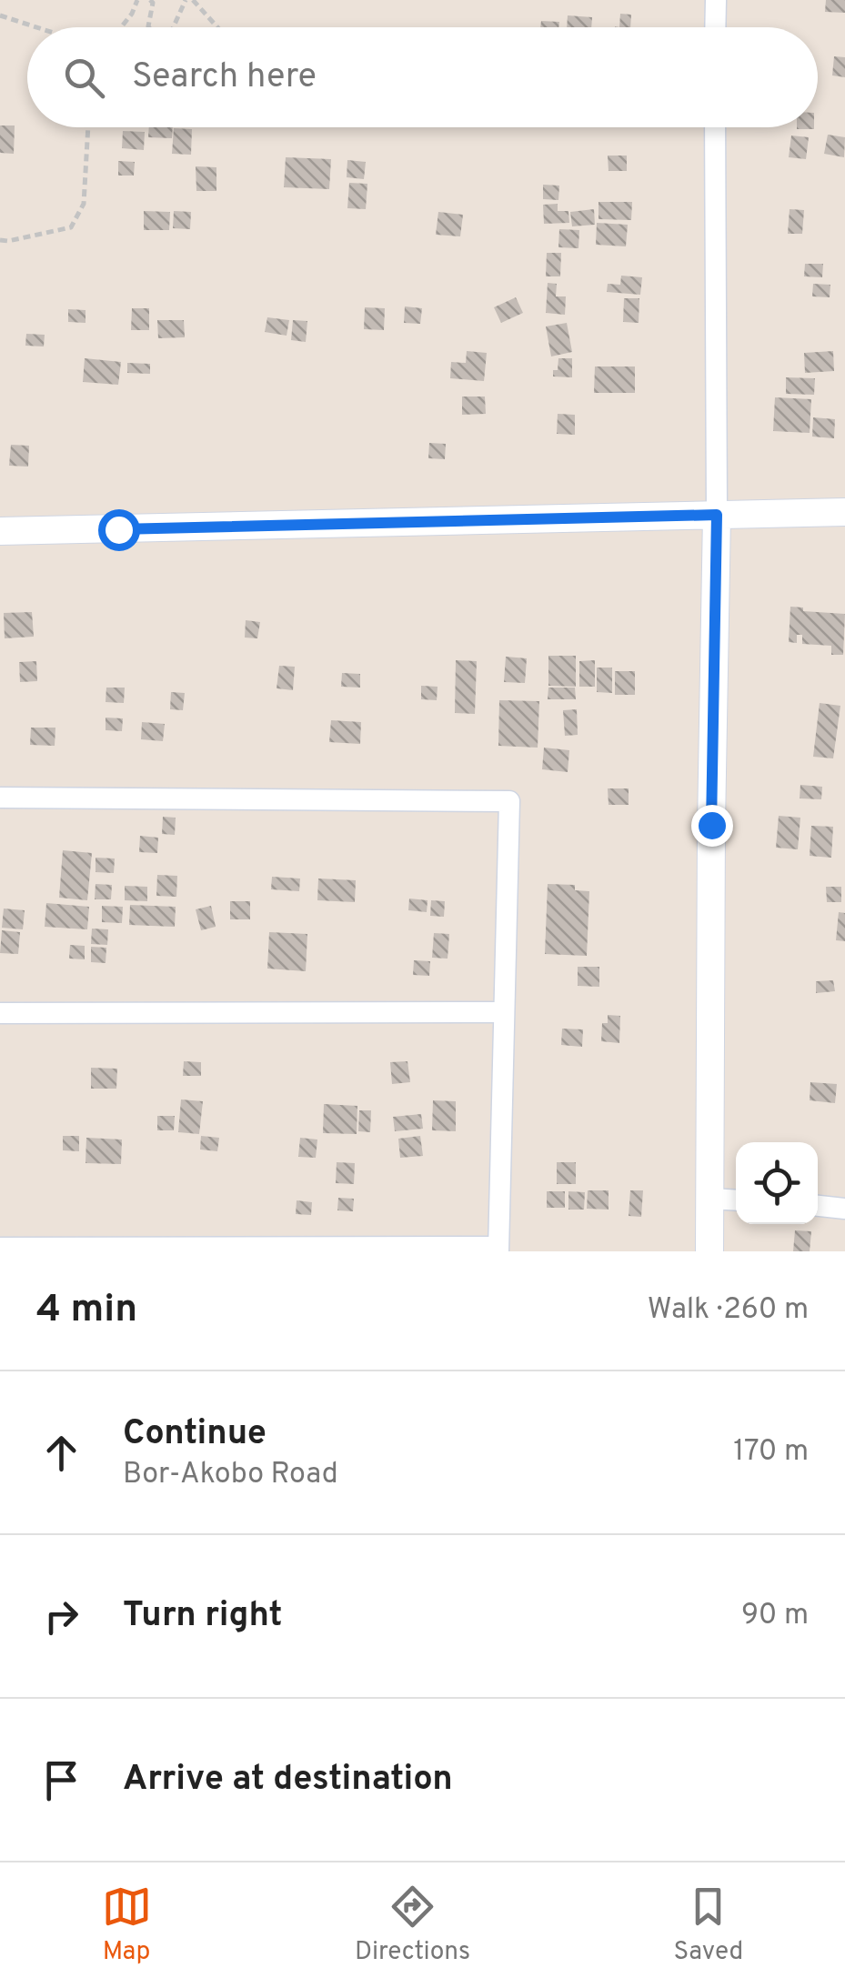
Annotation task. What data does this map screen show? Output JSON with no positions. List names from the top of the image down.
{
  "page": {
    "search": "Search here",
    "heading": ["4 min", "Walk · 260 m"],
    "list": [
      ["Continue", "Bor-Akobo Road", "170 m"],
      ["Turn right", "90 m"],
      "Arrive at destination"
    ],
    "nav": ["Map", "Directions", "Saved"]
  }
}
